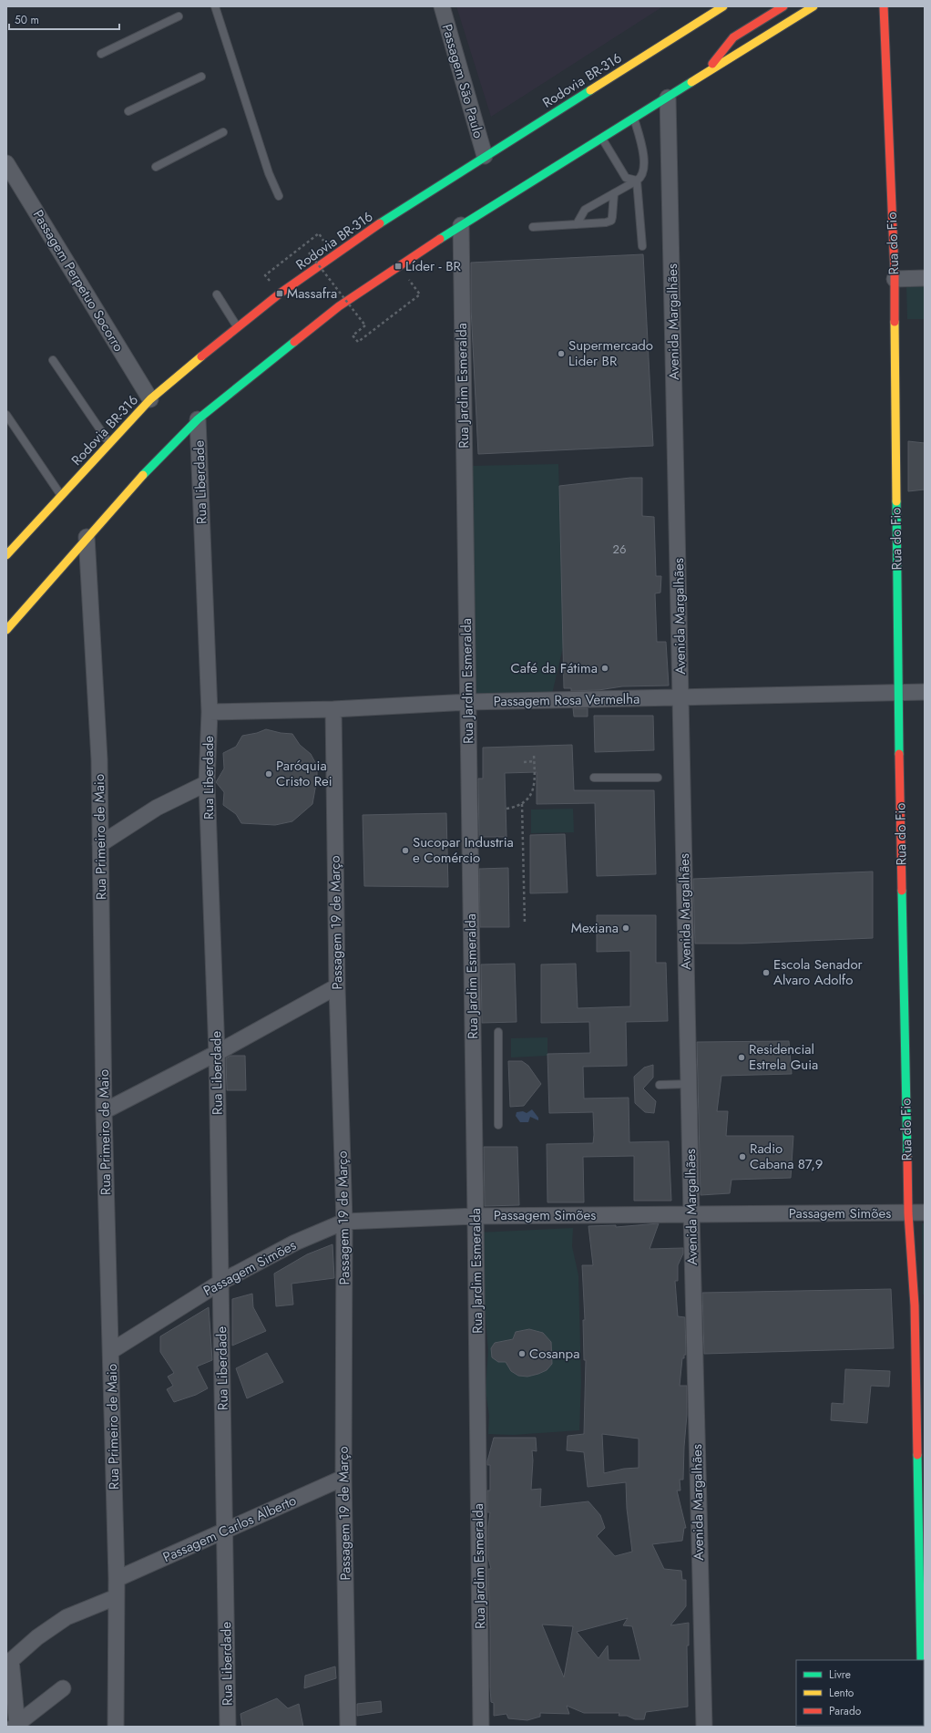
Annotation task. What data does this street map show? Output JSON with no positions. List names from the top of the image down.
{
  "streets": {
    "main road": ["Rodovia BR-316", "Rua do Fio"],
    "street": [
      "Passagem São Paulo",
      "Passagem Perpetuo Socorro",
      "Avenida Margalhães",
      "Rua Jardim Esmeralda",
      "Rua Liberdade",
      "Passagem Rosa Vermelha",
      "Rua Primeiro de Maio",
      "Passagem 19 de Março",
      "Passagem Simões",
      "Passagem Carlos Alberto"
    ]
  },
  "crossings": [
    ["Rodovia BR-316", "Passagem São Paulo"],
    ["Rodovia BR-316", "Passagem Perpetuo Socorro"],
    ["Rua do Fio", "Passagem Rosa Vermelha"],
    ["Rua do Fio", "Passagem Simões"],
    ["Avenida Margalhães", "Passagem Rosa Vermelha"],
    ["Avenida Margalhães", "Passagem Simões"],
    ["Rua Jardim Esmeralda", "Passagem Rosa Vermelha"],
    ["Rua Jardim Esmeralda", "Passagem Simões"],
    ["Rua Liberdade", "Passagem Rosa Vermelha"],
    ["Rua Liberdade", "Passagem Simões"],
    ["Rua Liberdade", "Passagem Carlos Alberto"],
    ["Passagem Rosa Vermelha", "Passagem 19 de Março"],
    ["Rua Primeiro de Maio", "Passagem Simões"],
    ["Rua Primeiro de Maio", "Passagem Carlos Alberto"],
    ["Passagem 19 de Março", "Passagem Simões"],
    ["Passagem 19 de Março", "Passagem Carlos Alberto"]
  ],
  "places": {
    "transit": ["Líder - BR", "Massafra"],
    "other": [
      "Supermercado Lider BR",
      "Café da Fátima",
      "Paróquia Cristo Rei",
      "Sucopar Industria e Comércio",
      "Mexiana",
      "Escola Senador Alvaro Adolfo",
      "Residencial Estrela Guia",
      "Radio Cabana 87,9",
      "Cosanpa"
    ]
  },
  "house_numbers": ["26"],
  "legend": ["Livre", "Lento", "Parado"],
  "scale_bar": "50 m"
}
